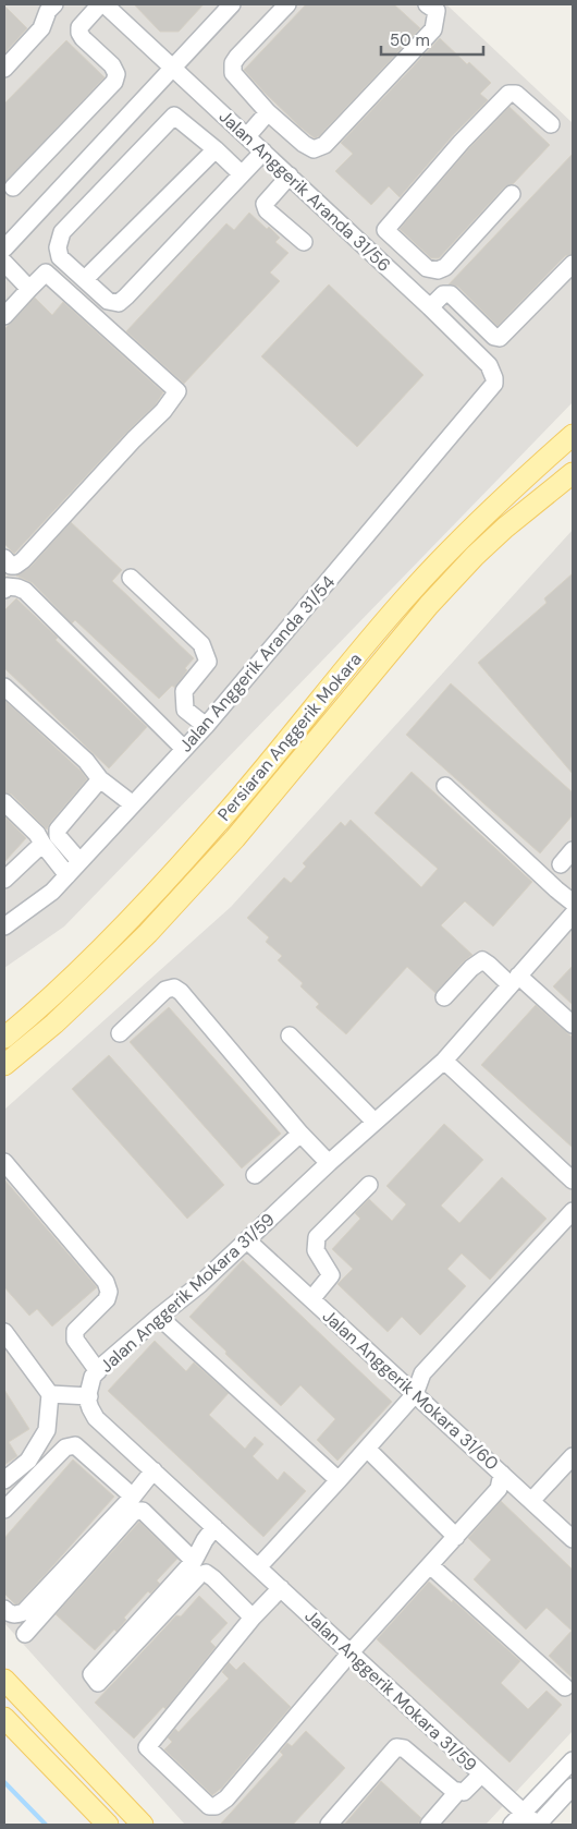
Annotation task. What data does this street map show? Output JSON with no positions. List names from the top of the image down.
{
  "streets": {
    "main road": ["Persiaran Anggerik Mokara"],
    "street": [
      "Jalan Anggerik Aranda 31/56",
      "Jalan Anggerik Aranda 31/54",
      "Jalan Anggerik Mokara 31/59",
      "Jalan Anggerik Mokara 31/60"
    ]
  },
  "crossings": [
    ["Jalan Anggerik Aranda 31/56", "Jalan Anggerik Aranda 31/54"],
    ["Jalan Anggerik Mokara 31/59", "Jalan Anggerik Mokara 31/60"]
  ],
  "scale_bar": "50 m"
}
